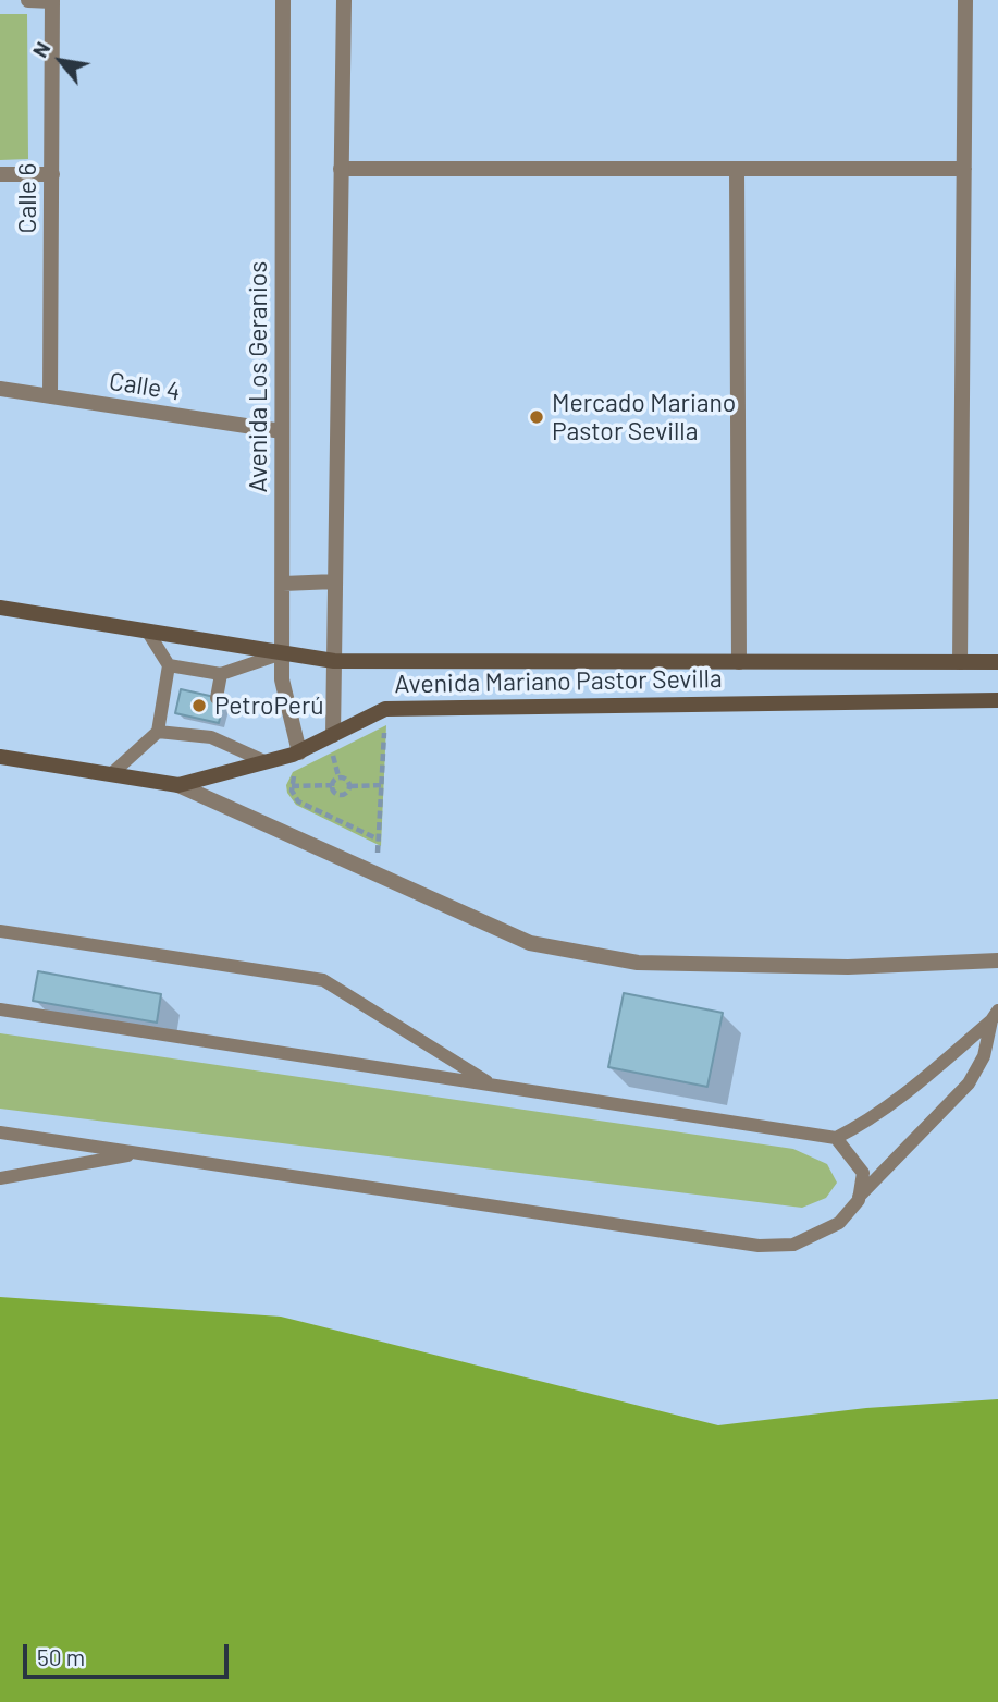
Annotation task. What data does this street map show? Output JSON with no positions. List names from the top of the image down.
{
  "streets": {
    "main road": ["Avenida Mariano Pastor Sevilla"],
    "street": ["Calle 6", "Avenida Los Geranios", "Calle 4"]
  },
  "crossings": [
    ["Calle 6", "Calle 4"],
    ["Avenida Los Geranios", "Calle 4"],
    ["Avenida Los Geranios", "Avenida Mariano Pastor Sevilla"]
  ],
  "places": ["Mercado Mariano Pastor Sevilla", "PetroPerú"],
  "scale_bar": "50 m",
  "north": "top left"
}
